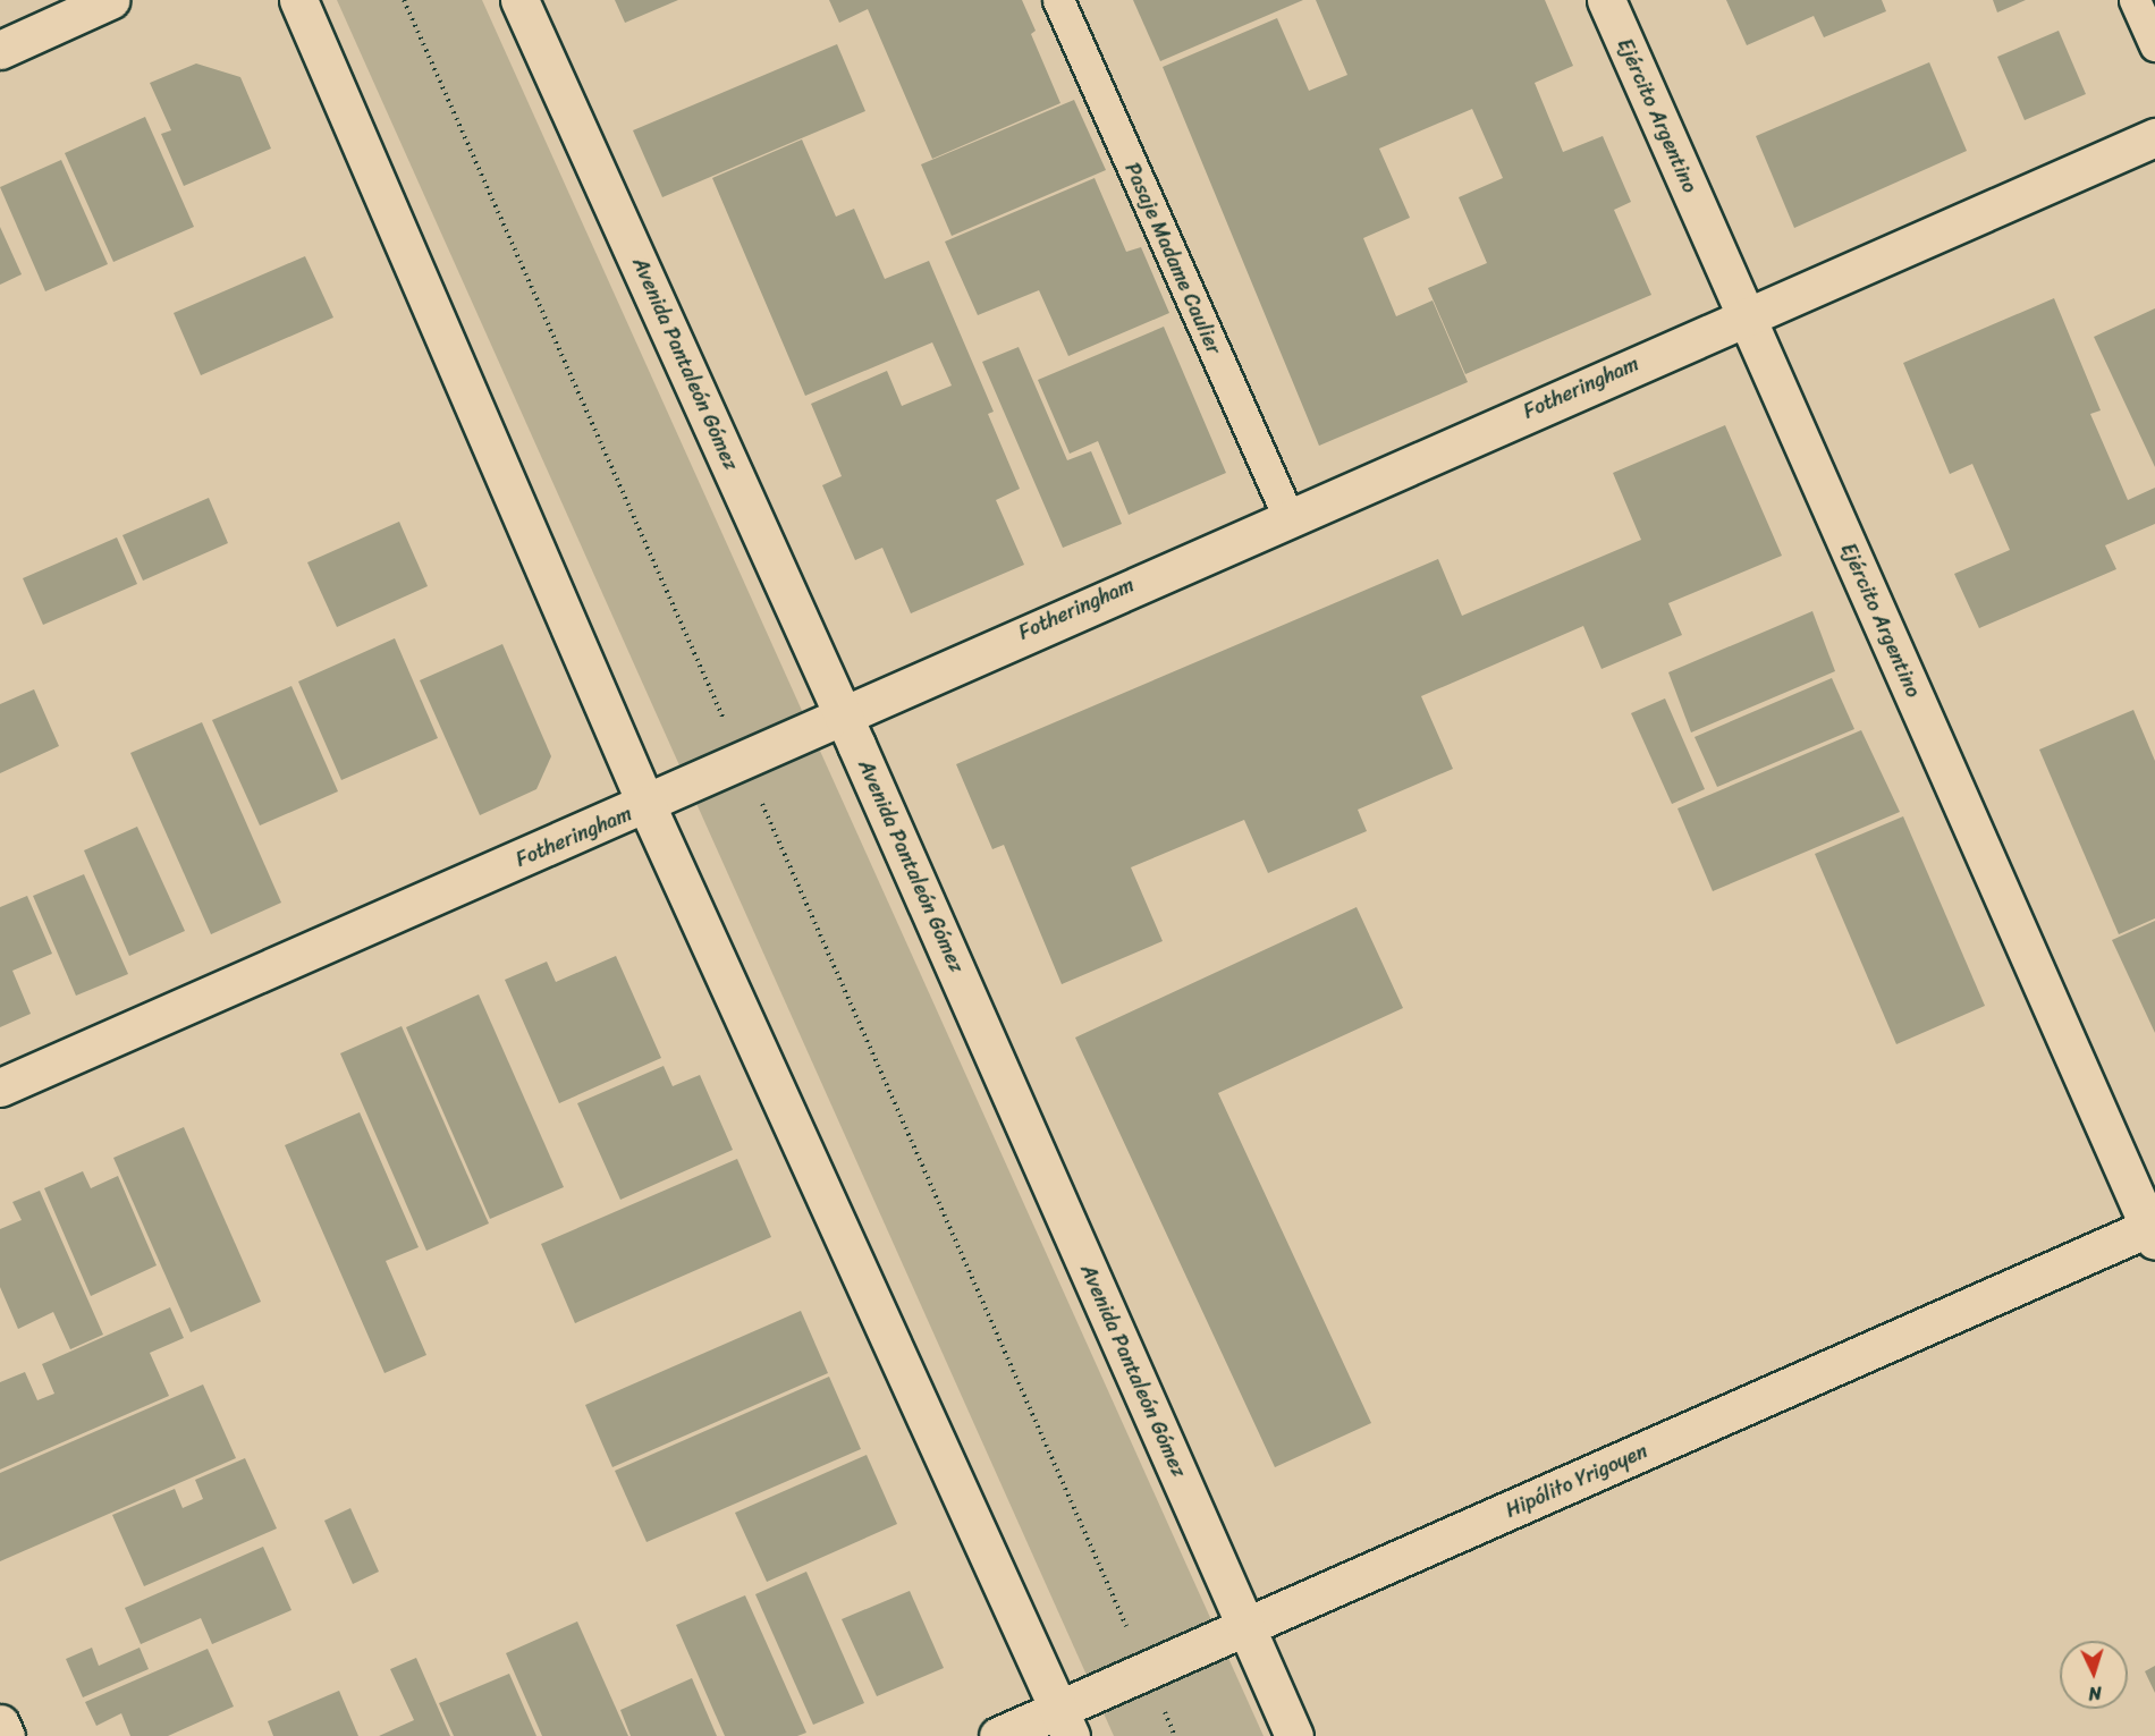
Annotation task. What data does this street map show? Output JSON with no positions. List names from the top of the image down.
{
  "streets": {
    "street": [
      "Ejército Argentino",
      "Avenida Pantaleón Gómez",
      "Fotheringham",
      "Hipólito Yrigoyen"
    ],
    "lane": ["Pasaje Madame Caulier"]
  },
  "crossings": [
    ["Ejército Argentino", "Fotheringham"],
    ["Ejército Argentino", "Hipólito Yrigoyen"],
    ["Pasaje Madame Caulier", "Fotheringham"],
    ["Avenida Pantaleón Gómez", "Fotheringham"],
    ["Avenida Pantaleón Gómez", "Hipólito Yrigoyen"]
  ],
  "north": "bottom"
}
